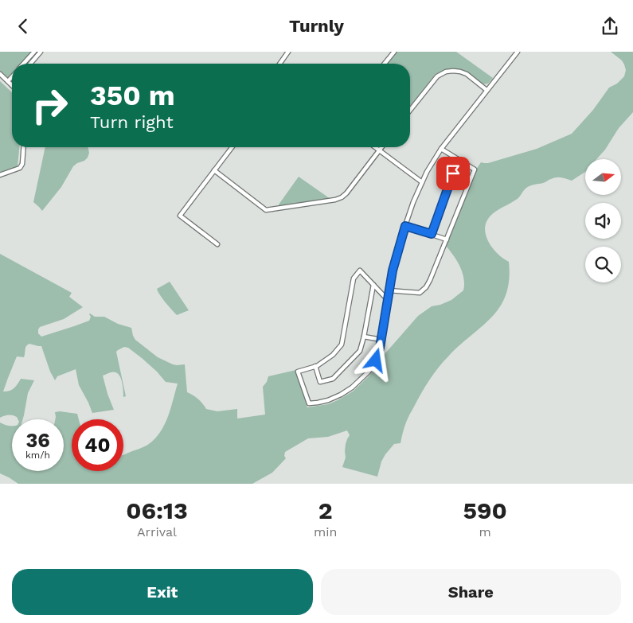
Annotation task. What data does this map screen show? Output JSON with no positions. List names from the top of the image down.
{
  "north": "right",
  "page": {
    "header": "Turnly",
    "turn": ["350 m", "Turn right"],
    "speed": "36 km/h",
    "limit": "40",
    "eta": [
      "06:13",
      "Arrival",
      "2",
      "min",
      "590",
      "m"
    ],
    "buttons": ["Exit", "Share"]
  }
}
